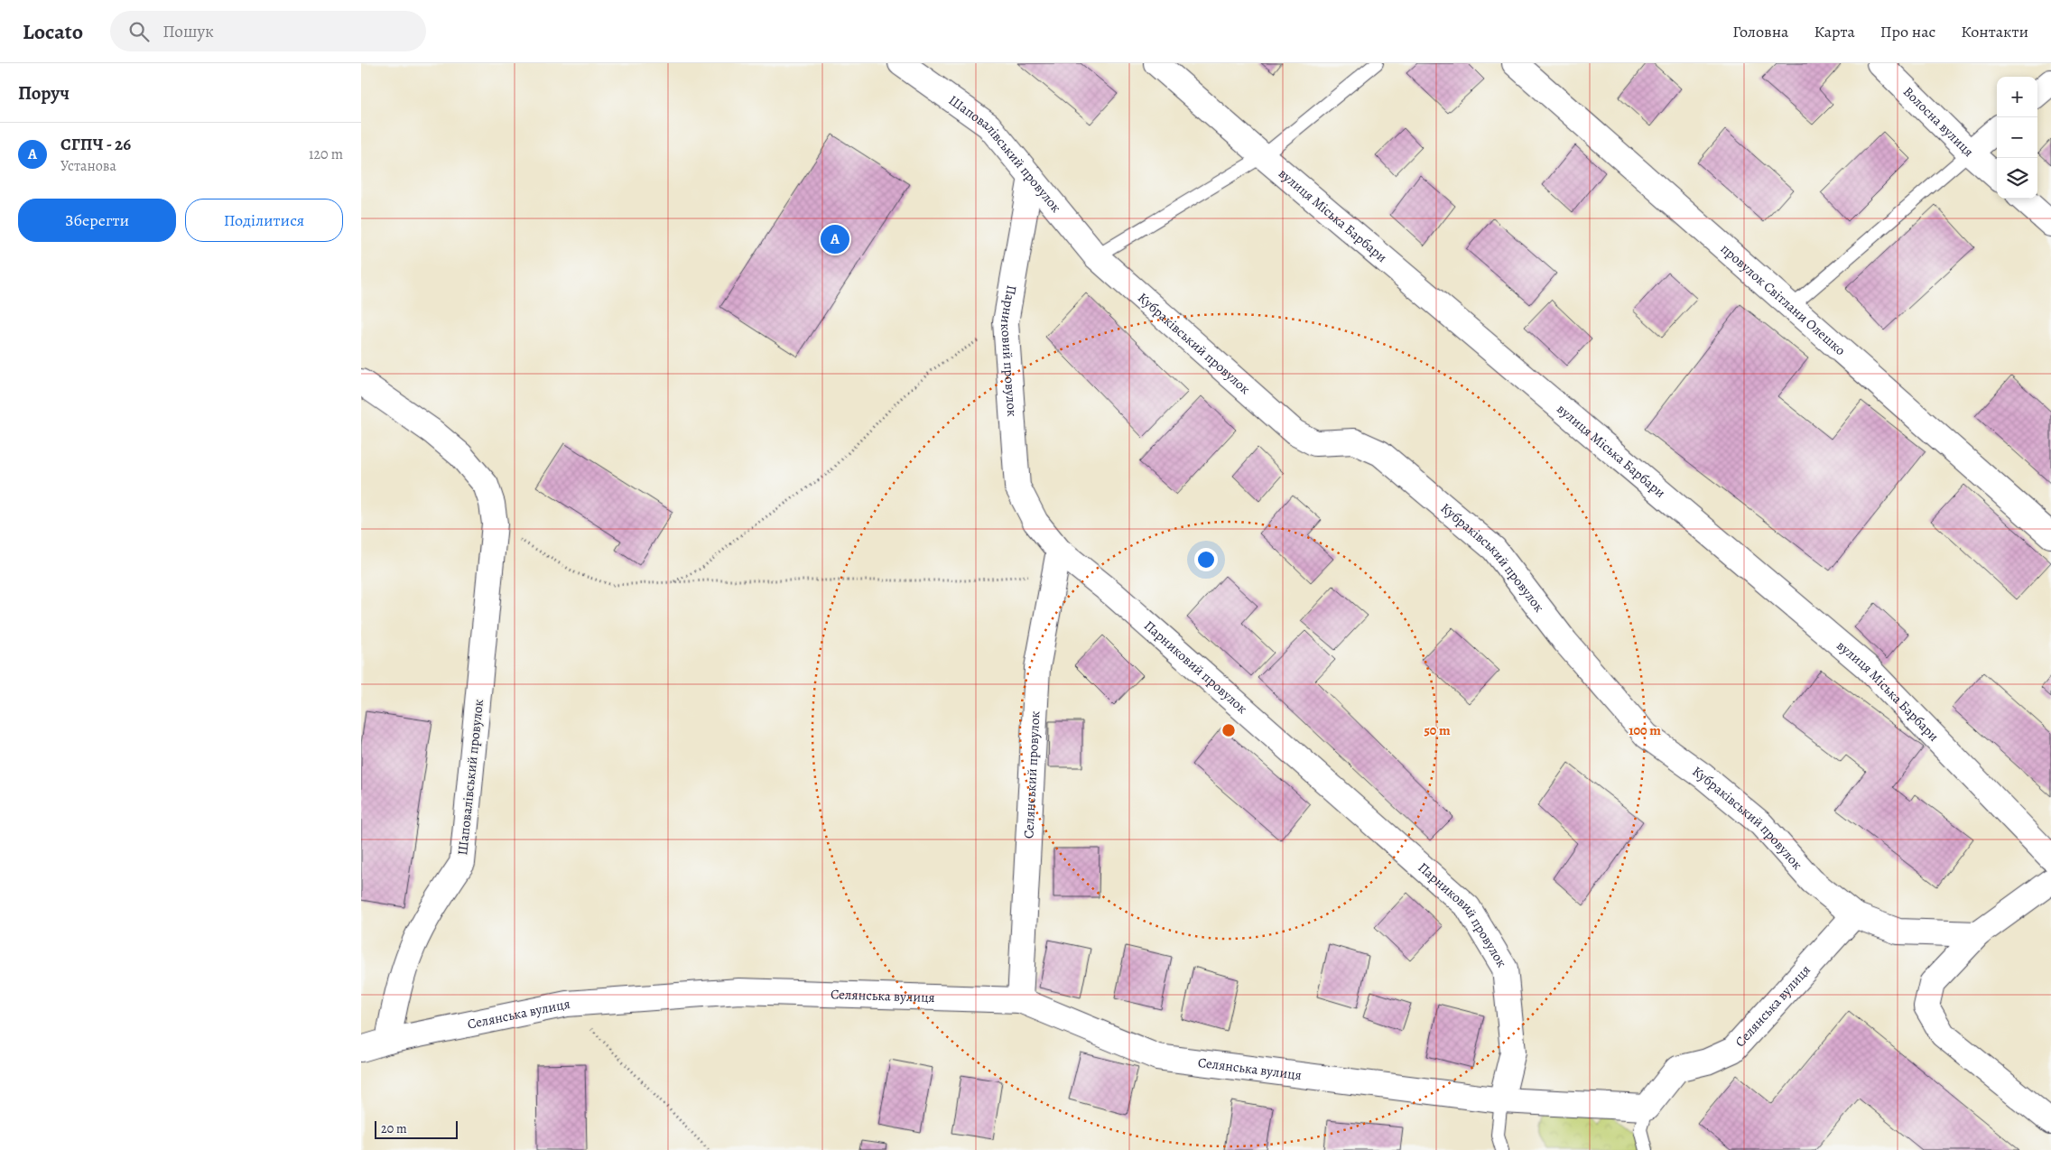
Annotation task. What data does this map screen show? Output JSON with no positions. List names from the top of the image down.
{
  "streets": {
    "street": [
      "Волосна вулиця",
      "Шаповалівський провулок",
      "вулиця Міська Барбари",
      "провулок Світлани Олешко",
      "Кубраківський провулок",
      "Парниковий провулок",
      "Селянський провулок",
      "Селянська вулиця"
    ]
  },
  "crossings": [
    ["Шаповалівський провулок", "Кубраківський провулок"],
    ["Шаповалівський провулок", "Парниковий провулок"],
    ["Шаповалівський провулок", "Селянська вулиця"],
    ["Кубраківський провулок", "Селянська вулиця"],
    ["Парниковий провулок", "Селянський провулок"],
    ["Парниковий провулок", "Селянська вулиця"],
    ["Селянський провулок", "Селянська вулиця"]
  ],
  "scale_bar": "20 m",
  "page": {
    "header": "Locato",
    "search": "Пошук",
    "nav": [
      "Головна",
      "Карта",
      "Про нас",
      "Контакти"
    ],
    "heading": "Поруч",
    "map_buttons": ["+", "−"],
    "list": [
      {
        "mark": "A",
        "name": "СГПЧ - 26",
        "note": "Установа",
        "value": "120 m"
      }
    ],
    "buttons": ["Зберегти", "Поділитися"],
    "pins": "A",
    "scale": "20 m"
  },
  "rings": ["50 m", "100 m"]
}
